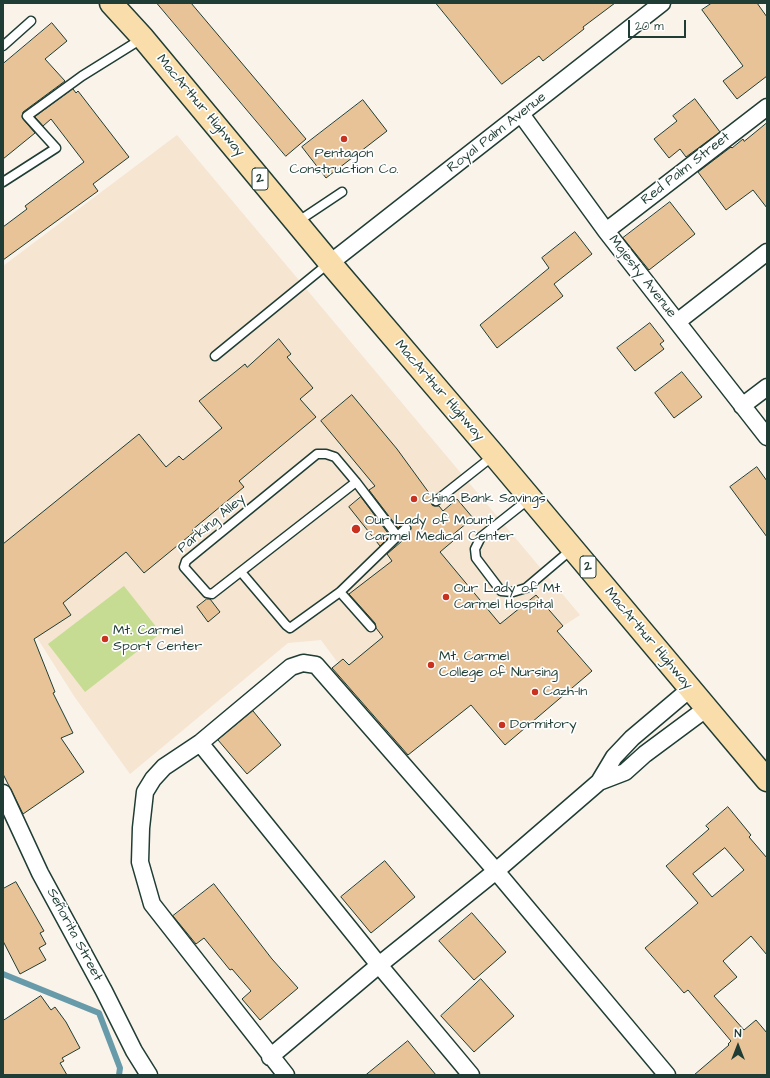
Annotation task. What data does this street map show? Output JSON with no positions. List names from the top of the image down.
{
  "streets": {
    "highway": ["MacArthur Highway", "2"],
    "street": [
      "Royal Palm Avenue",
      "Red Palm Street",
      "Majesty Avenue",
      "Señorita Street"
    ],
    "lane": ["Parking Alley"]
  },
  "crossings": [
    ["MacArthur Highway", "Royal Palm Avenue"],
    ["Royal Palm Avenue", "Majesty Avenue"],
    ["Red Palm Street", "Majesty Avenue"]
  ],
  "places": [
    "Pentagon Construction Co.",
    "China Bank Savings",
    "Our Lady of Mount Carmel Medical Center",
    "Our Lady of Mt. Carmel Hospital",
    "Mt. Carmel Sport Center",
    "Mt. Carmel College of Nursing",
    "Cazh-In",
    "Dormitory"
  ],
  "scale_bar": "20 m",
  "north": "top"
}
